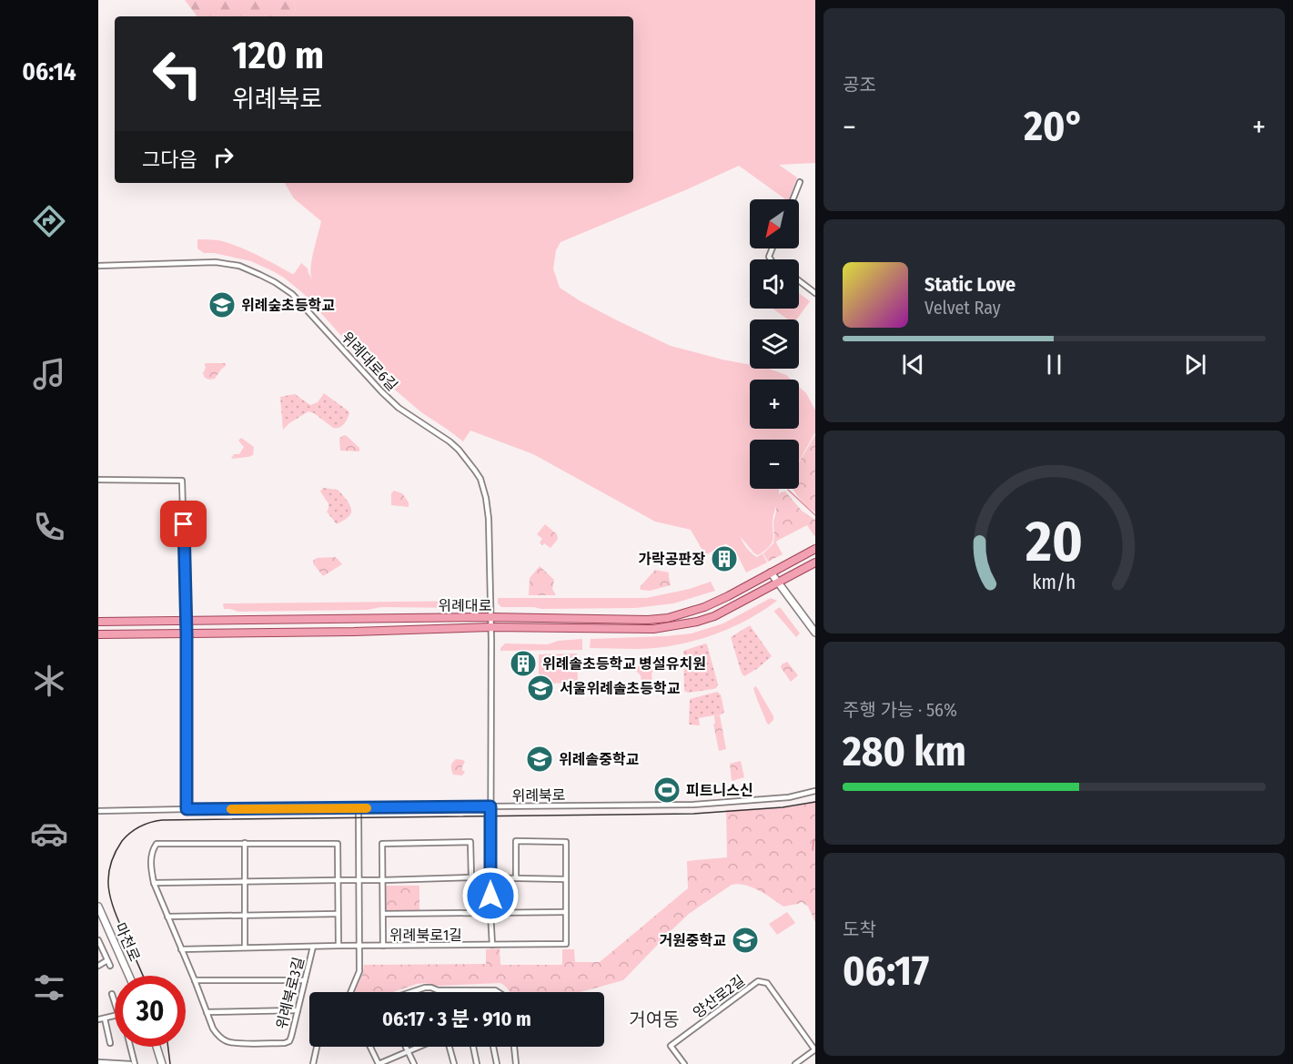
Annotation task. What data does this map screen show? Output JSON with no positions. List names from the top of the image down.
{
  "streets": {
    "main road": ["위례대로", "마천로"],
    "street": [
      "위례대로6길",
      "위례북로",
      "위례북로1길",
      "위례북로3길",
      "양산로2길"
    ]
  },
  "crossings": [
    ["위례대로6길", "위례대로"],
    ["위례대로6길", "위례북로"],
    ["위례북로1길", "위례북로3길"]
  ],
  "districts": ["거여동"],
  "places": {
    "school or university": [
      "위례숲초등학교",
      "서울위례솔초등학교",
      "위례솔중학교",
      "거원중학교"
    ],
    "building": ["가락공판장", "위례솔초등학교 병설유치원"],
    "sports": ["피트니스신"]
  },
  "north": "bottom left",
  "page": {
    "tabs": "06:14",
    "tile": [
      "공조",
      ["주행 가능 · 56%", "280 km"],
      ["도착", "06:17"]
    ],
    "turn": ["120 m", "위례북로"],
    "heat": ["−", "20°", "+"],
    "then": "그다음",
    "map_buttons": ["+", "−"],
    "song": ["Static Love", "Velvet Ray"],
    "limit": "30",
    "trip": "06:17 · 3 분 · 910 m",
    "gauge": ["20", "km/h"]
  }
}
